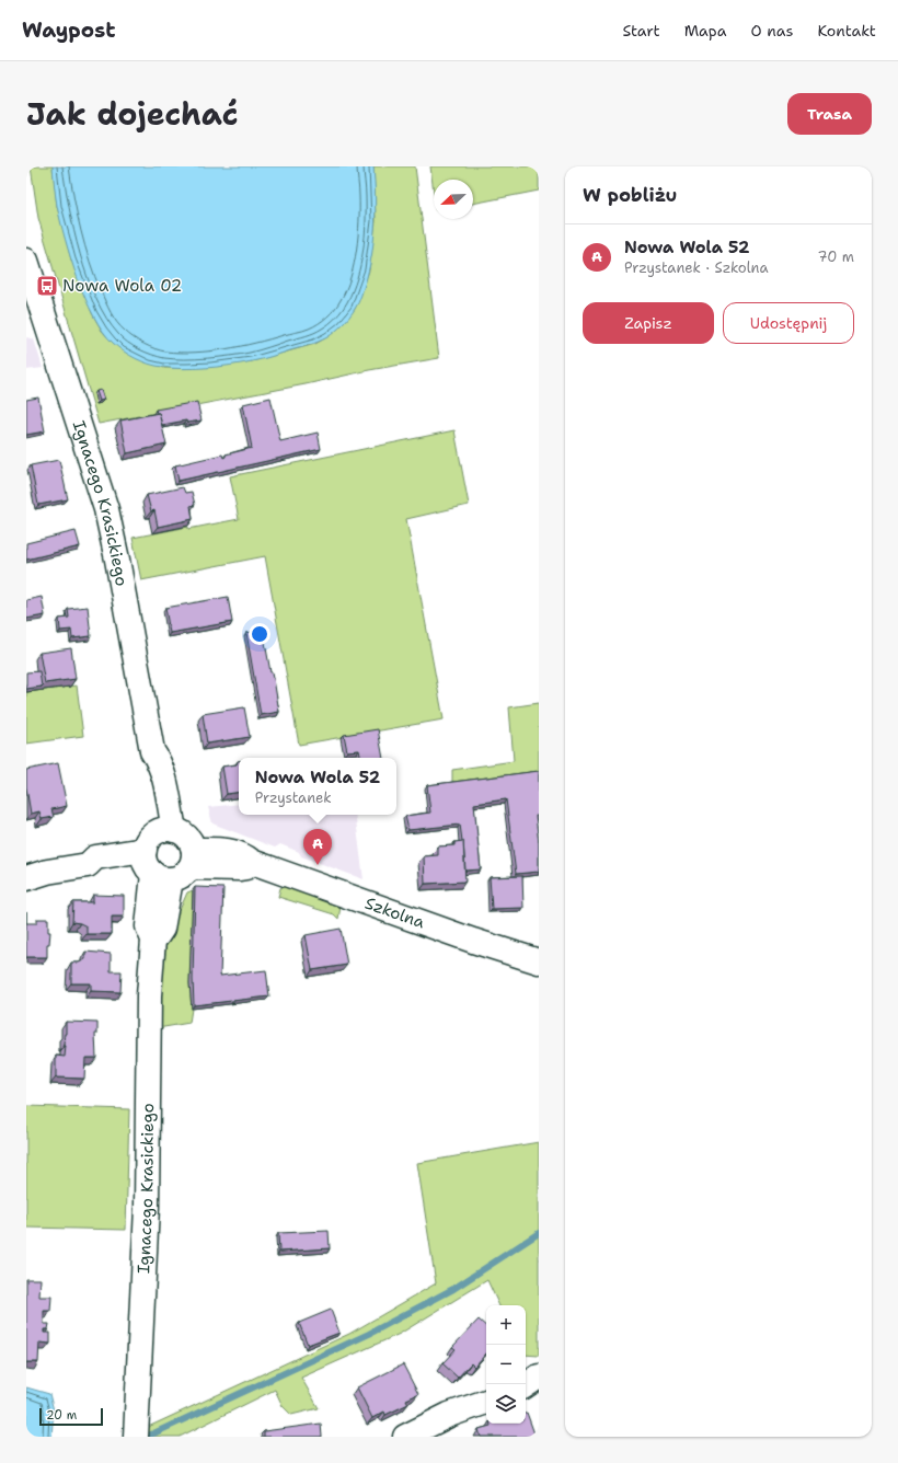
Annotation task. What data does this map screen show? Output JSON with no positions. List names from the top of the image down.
{
  "streets": {
    "street": ["Ignacego Krasickiego", "Szkolna"]
  },
  "crossings": [
    ["Ignacego Krasickiego", "Szkolna"]
  ],
  "places": {
    "bus stop": ["Nowa Wola 02"]
  },
  "scale_bar": "20 m",
  "north": "bottom left",
  "page": {
    "header": "Waypost",
    "nav": [
      "Start",
      "Mapa",
      "O nas",
      "Kontakt"
    ],
    "title": "Jak dojechać",
    "buttons": [
      "Trasa",
      ["Zapisz", "Udostępnij"]
    ],
    "heading": "W pobliżu",
    "list": [
      {
        "mark": "A",
        "name": "Nowa Wola 52",
        "note": "Przystanek · Szkolna",
        "value": "70 m"
      }
    ],
    "popup": ["Nowa Wola 52", "Przystanek"],
    "pins": "A",
    "map_buttons": ["+", "−"],
    "scale": "20 m"
  }
}
